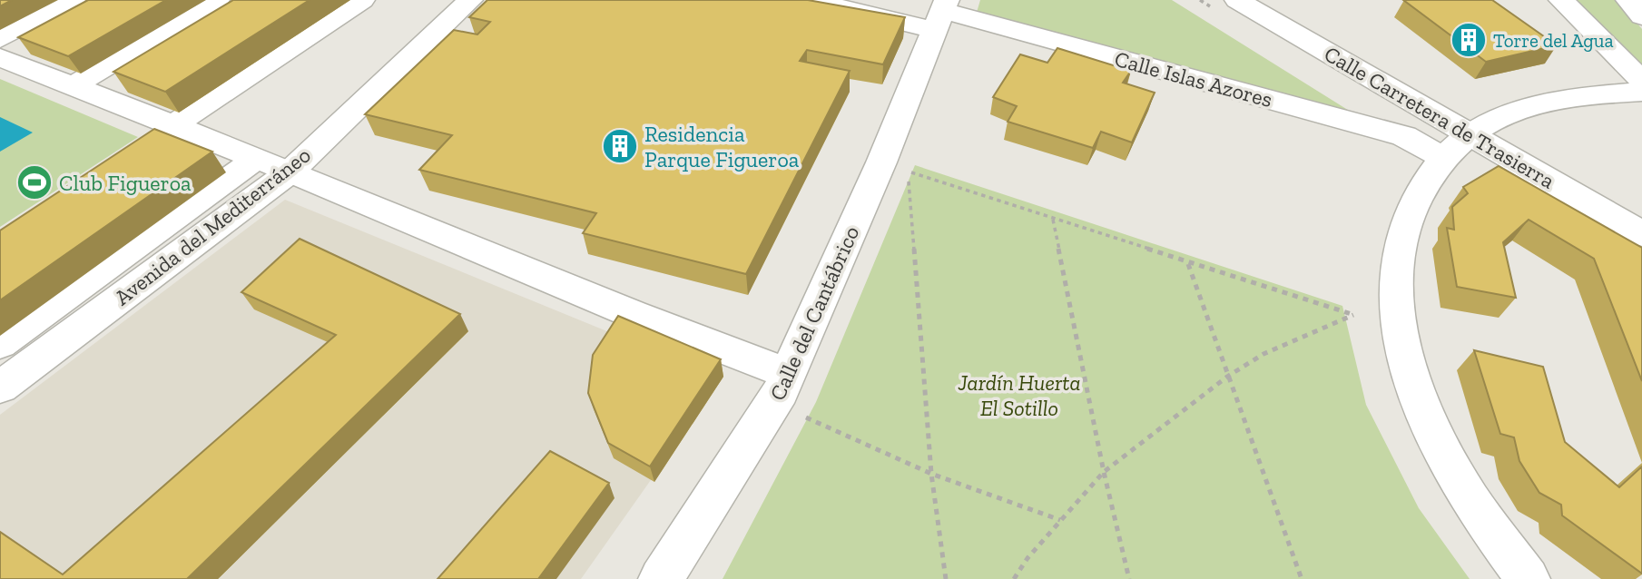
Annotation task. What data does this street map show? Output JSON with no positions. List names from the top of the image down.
{
  "streets": {
    "street": [
      "Calle Islas Azores",
      "Calle Carretera de Trasierra",
      "Avenida del Mediterráneo",
      "Calle del Cantábrico"
    ]
  },
  "crossings": [
    ["Calle Islas Azores", "Calle Carretera de Trasierra"],
    ["Calle Islas Azores", "Calle del Cantábrico"]
  ],
  "parks": ["Jardín Huerta El Sotillo"],
  "places": {
    "building": ["Torre del Agua", "Residencia Parque Figueroa"],
    "sports": ["Club Figueroa"]
  }
}
